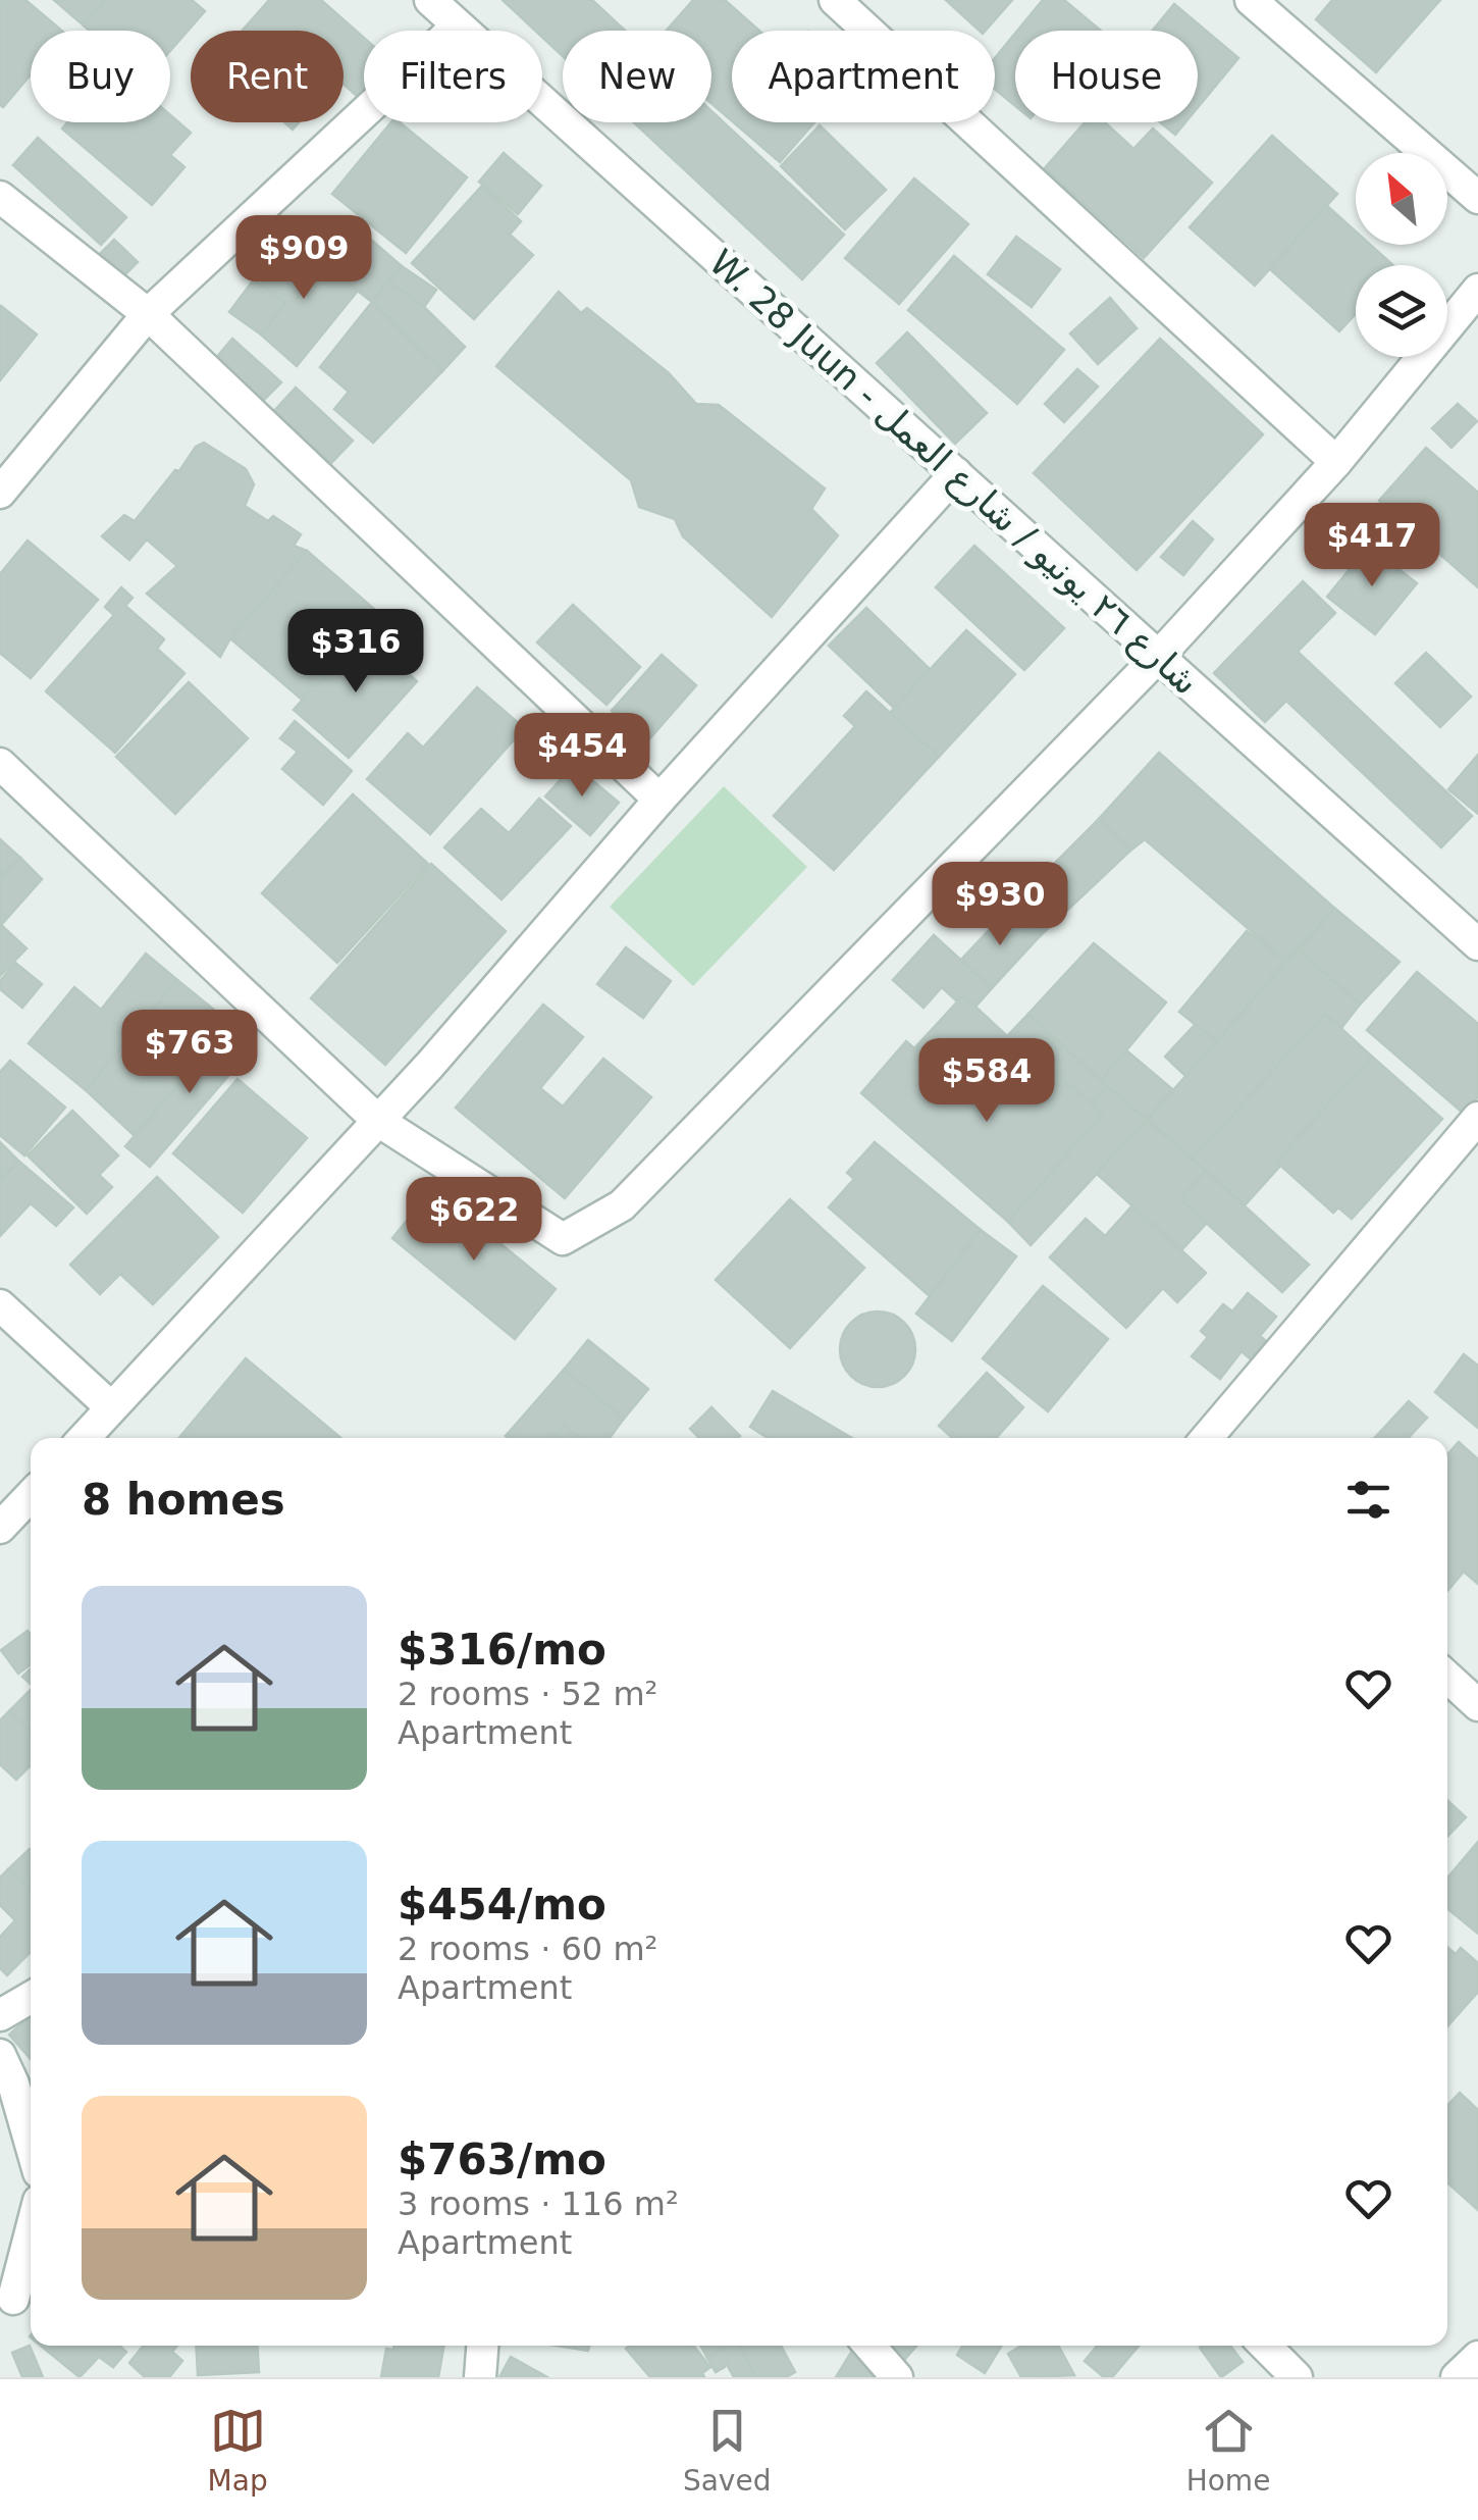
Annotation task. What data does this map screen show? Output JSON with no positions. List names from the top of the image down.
{
  "streets": {
    "street": ["W. 28 Juun - شارع ٢٦ يونيو / شارع العمل"]
  },
  "north": "top left",
  "page": {
    "chip": [
      "Buy",
      "Rent",
      "Filters",
      "New",
      "Apartment",
      "House"
    ],
    "price": [
      "$909",
      "$417",
      "$316",
      "$454",
      "$930",
      "$763",
      "$584",
      "$622"
    ],
    "heading": "8 homes",
    "list": [
      {
        "name": "$316/mo",
        "note": "2 rooms · 52 m² · Apartment"
      },
      {
        "name": "$454/mo",
        "note": "2 rooms · 60 m² · Apartment"
      },
      {
        "name": "$763/mo",
        "note": "3 rooms · 116 m² · Apartment"
      }
    ],
    "tabs": ["Map", "Saved", "Home"]
  }
}
